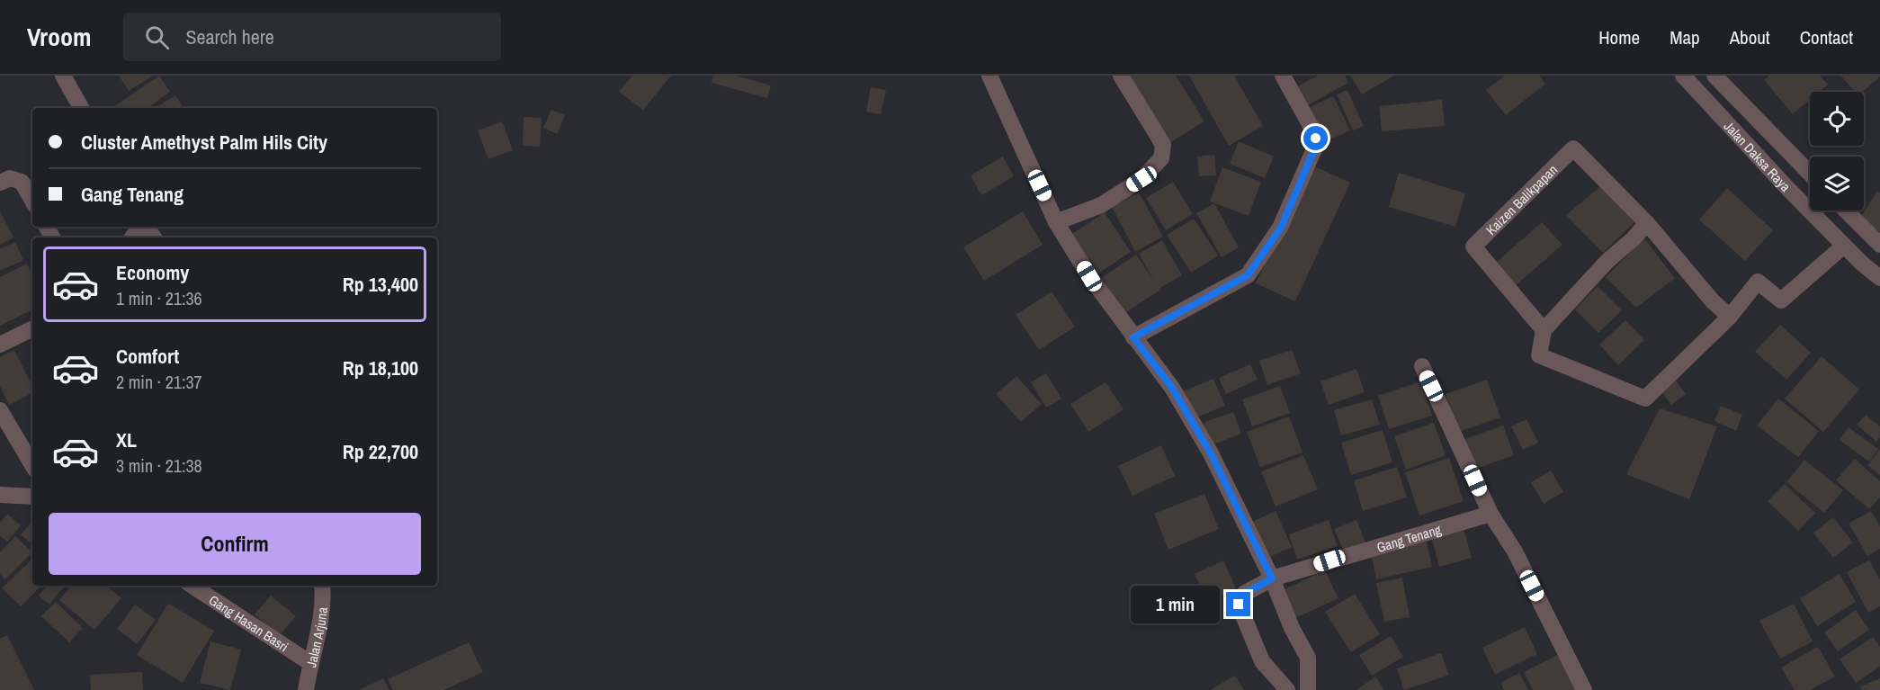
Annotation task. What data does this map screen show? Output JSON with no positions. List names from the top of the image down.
{
  "streets": {
    "street": [
      "Jalan Daksa Raya",
      "Kaizen Balikpapan",
      "Gang Tenang",
      "Gang Hasan Basri",
      "Jalan Arjuna"
    ]
  },
  "crossings": [
    ["Gang Hasan Basri", "Jalan Arjuna"]
  ],
  "page": {
    "header": "Vroom",
    "search": "Search here",
    "nav": [
      "Home",
      "Map",
      "About",
      "Contact"
    ],
    "banner": ["Cluster Amethyst Palm Hils City", "Gang Tenang"],
    "list": [
      {
        "name": "Economy",
        "note": "1 min · 21:36",
        "value": "Rp 13,400"
      },
      {
        "name": "Comfort",
        "note": "2 min · 21:37",
        "value": "Rp 18,100"
      },
      {
        "name": "XL",
        "note": "3 min · 21:38",
        "value": "Rp 22,700"
      }
    ],
    "buttons": "Confirm",
    "bubble": "1 min"
  }
}
